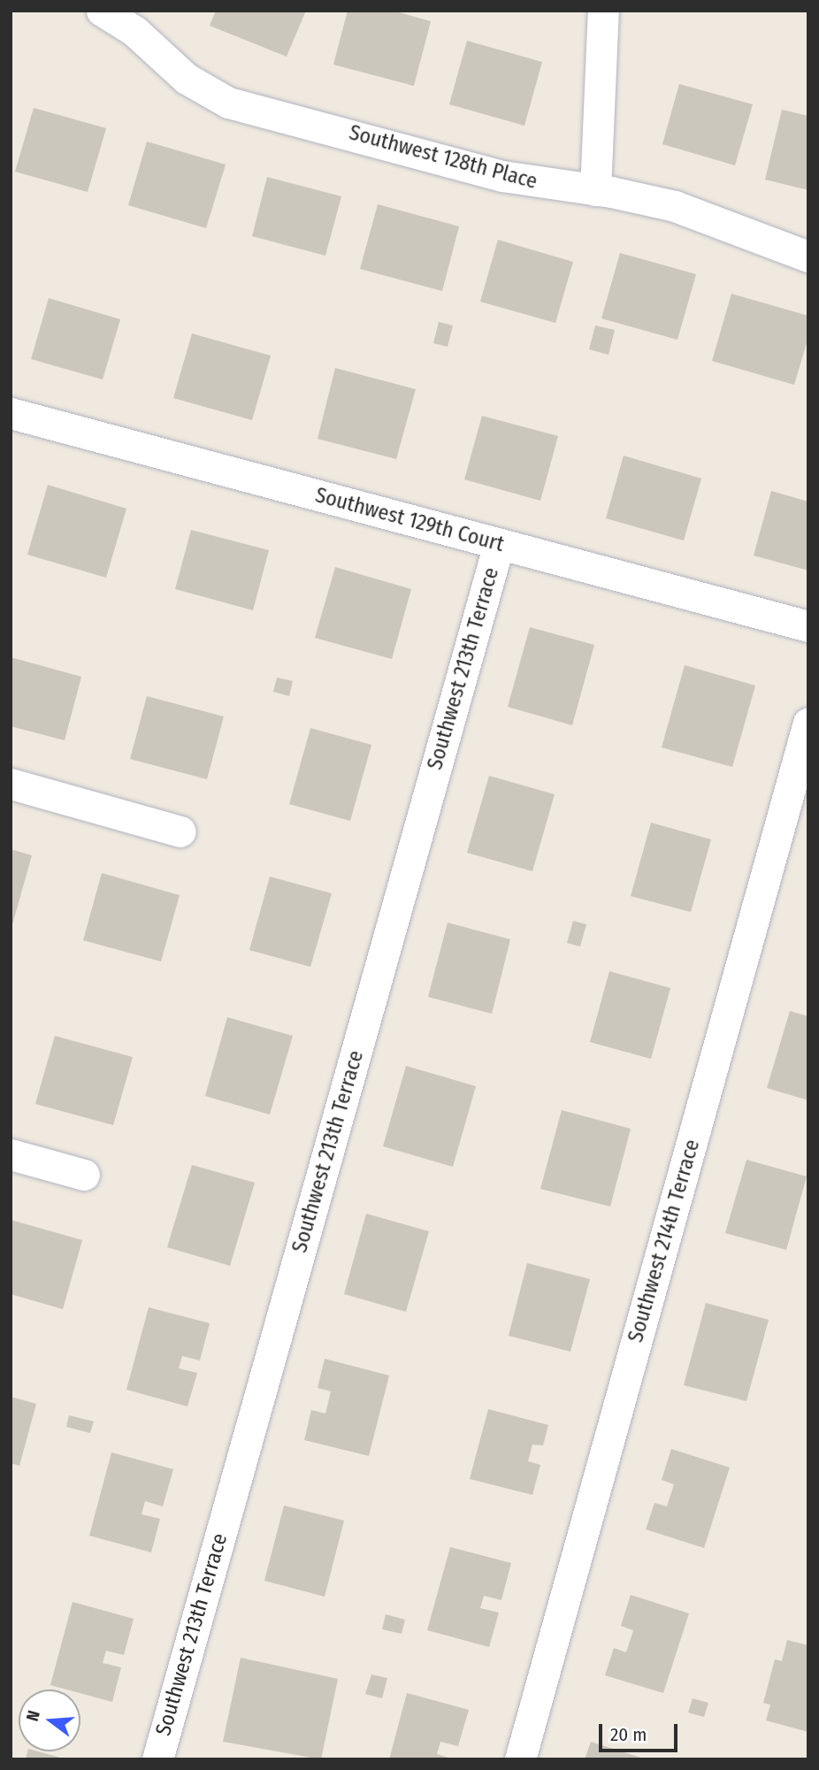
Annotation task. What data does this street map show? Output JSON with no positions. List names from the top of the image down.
{
  "streets": {
    "street": [
      "Southwest 128th Place",
      "Southwest 129th Court",
      "Southwest 213th Terrace",
      "Southwest 214th Terrace"
    ]
  },
  "crossings": [
    ["Southwest 129th Court", "Southwest 213th Terrace"]
  ],
  "scale_bar": "20 m",
  "north": "left"
}
